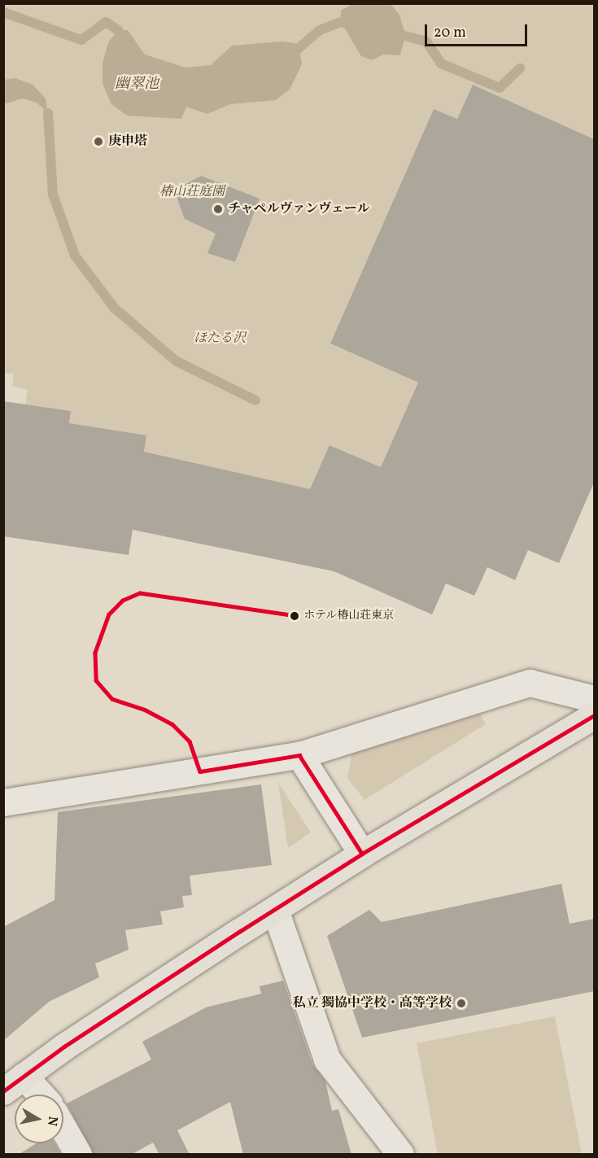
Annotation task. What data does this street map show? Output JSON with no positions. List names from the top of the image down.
{
  "water": ["幽翠池"],
  "parks": ["椿山荘庭園", "ほたる沢"],
  "places": [
    "庚申塔",
    "チャペルヴァンヴェール",
    "ホテル椿山荘東京",
    "私立 獨協中学校・高等学校"
  ],
  "scale_bar": "20 m",
  "north": "right"
}
